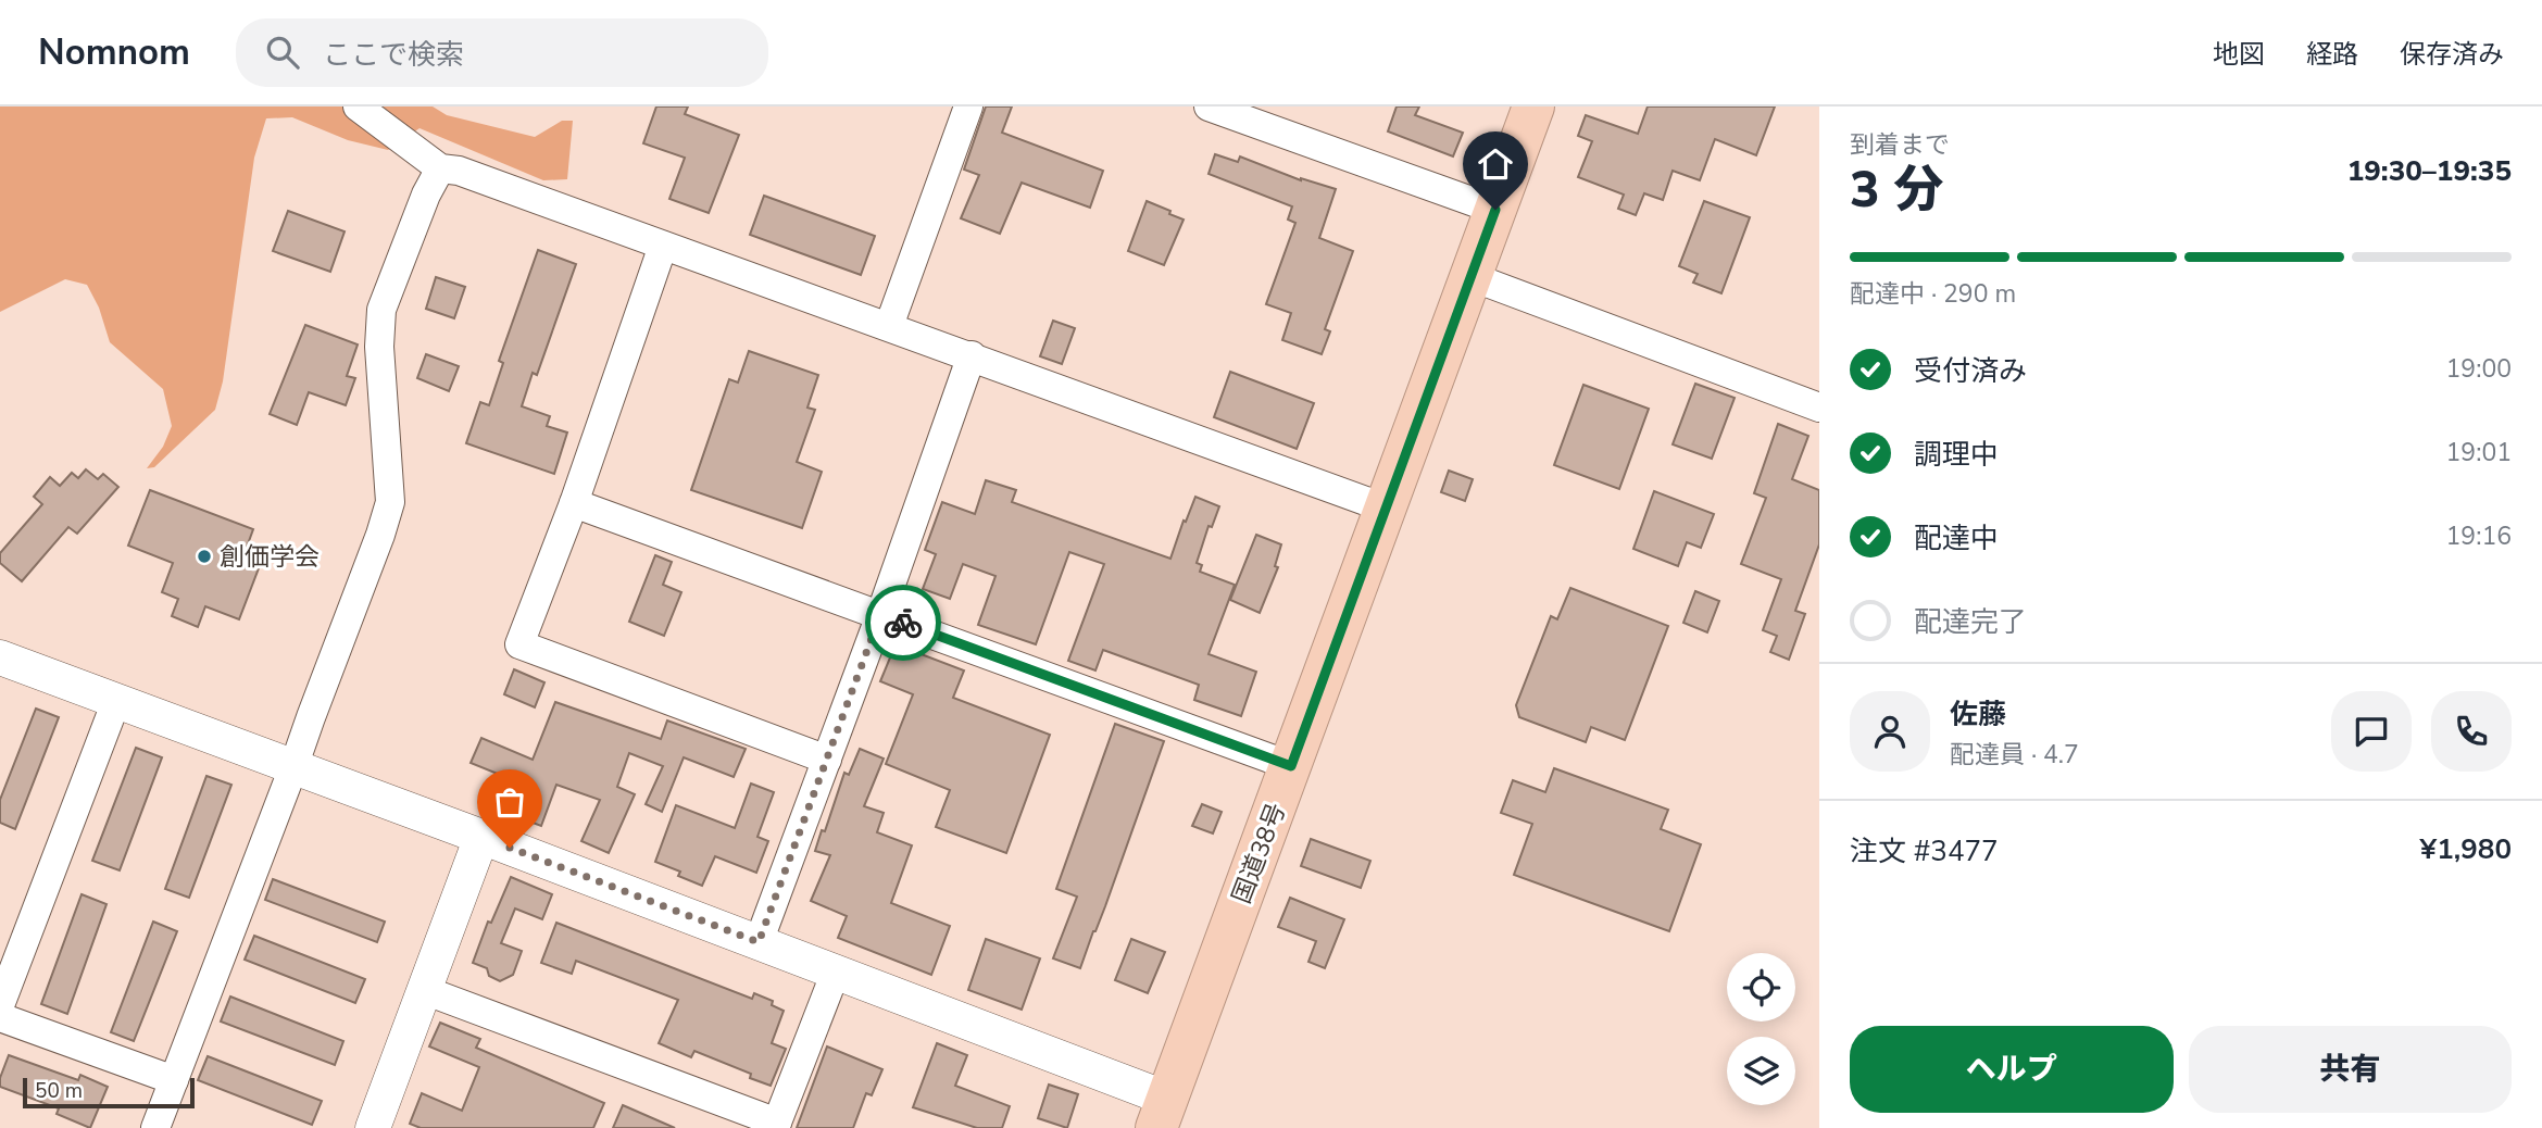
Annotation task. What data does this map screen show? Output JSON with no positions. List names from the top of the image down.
{
  "streets": {
    "highway": ["国道38号"]
  },
  "places": ["創価学会"],
  "scale_bar": "50 m",
  "page": {
    "header": "Nomnom",
    "search": "ここで検索",
    "nav": ["地図", "経路", "保存済み"],
    "heading": ["3 分", "到着まで", "19:30–19:35"],
    "panel": [
      "佐藤",
      "配達員 · 4.7",
      "注文 #3477",
      "¥1,980"
    ],
    "bar": "配達中 · 290 m",
    "list": [
      ["受付済み", "19:00"],
      ["調理中", "19:01"],
      ["配達中", "19:16"],
      "配達完了"
    ],
    "buttons": ["ヘルプ", "共有"],
    "scale": "50 m"
  }
}
